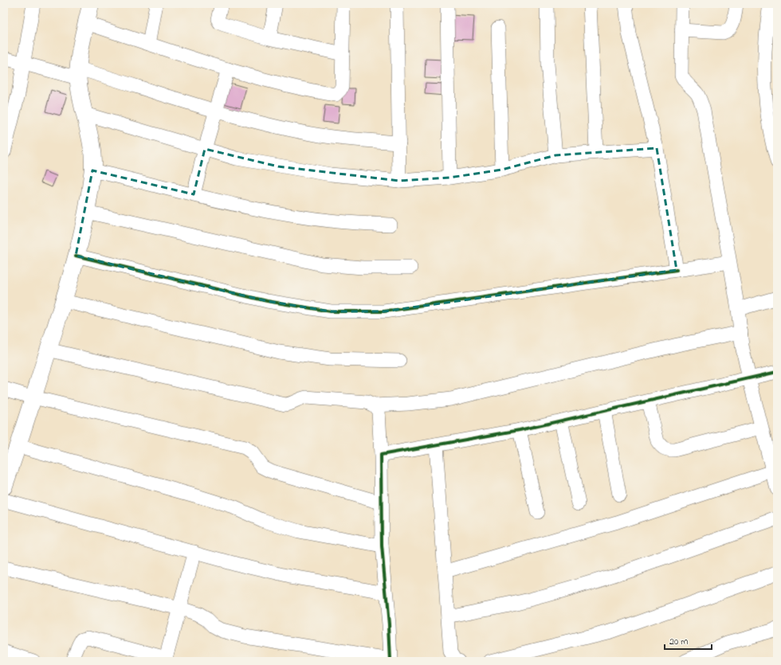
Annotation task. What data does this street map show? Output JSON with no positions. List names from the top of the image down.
{
  "scale_bar": "20 m"
}
